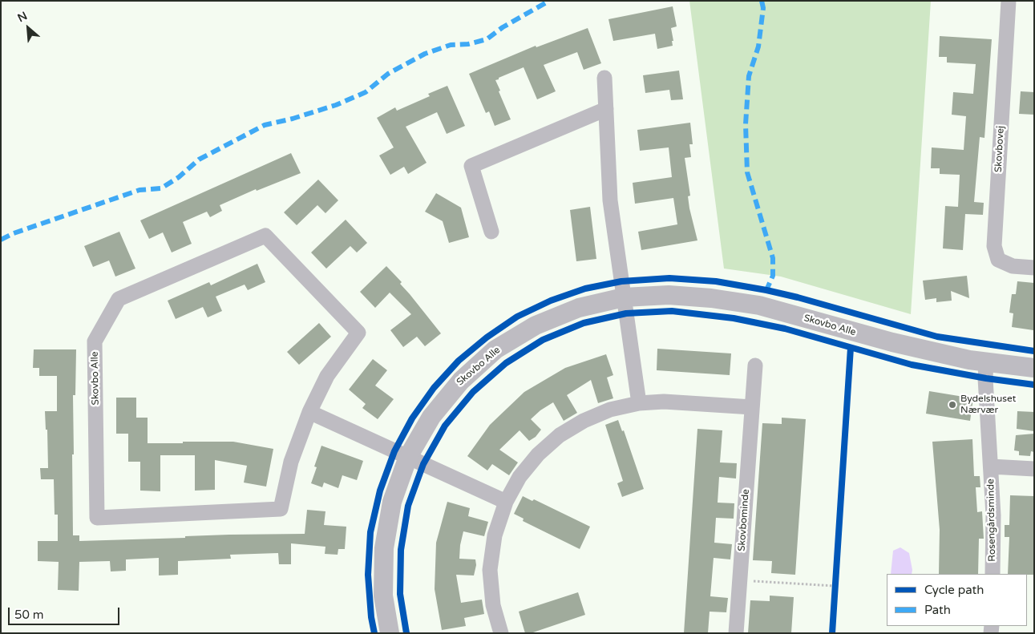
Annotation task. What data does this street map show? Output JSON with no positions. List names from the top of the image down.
{
  "streets": {
    "street": [
      "Skovbovej",
      "Skovbo Alle",
      "Skovbominde",
      "Rosengårdsminde"
    ]
  },
  "crossings": [
    ["Skovbo Alle", "Rosengårdsminde"]
  ],
  "places": ["Bydelshuset Nærvær"],
  "legend": ["Cycle path", "Path"],
  "scale_bar": "50 m",
  "north": "top left"
}
